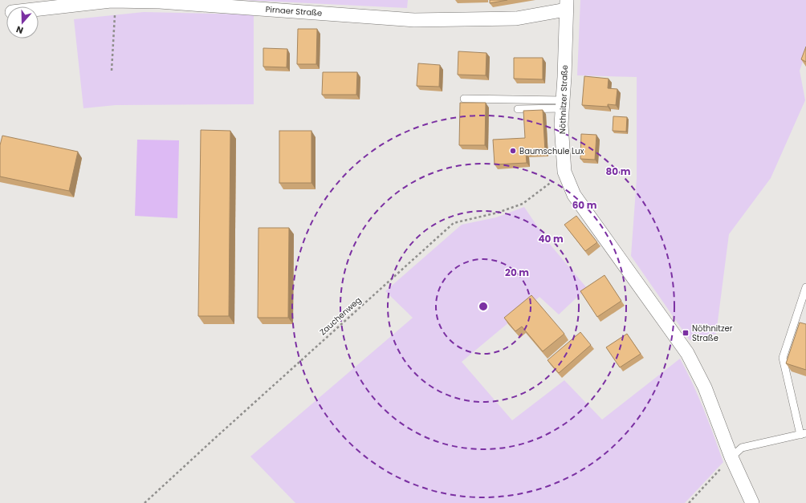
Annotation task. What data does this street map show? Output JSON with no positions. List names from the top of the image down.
{
  "streets": {
    "street": ["Pirnaer Straße", "Nöthnitzer Straße"],
    "path": ["Zauchenweg"]
  },
  "crossings": [
    ["Pirnaer Straße", "Nöthnitzer Straße"],
    ["Nöthnitzer Straße", "Zauchenweg"]
  ],
  "places": {
    "other": ["Baumschule Lux"],
    "transit": ["Nöthnitzer Straße"]
  },
  "north": "bottom",
  "rings": [
    "80 m",
    "60 m",
    "40 m",
    "20 m"
  ]
}
